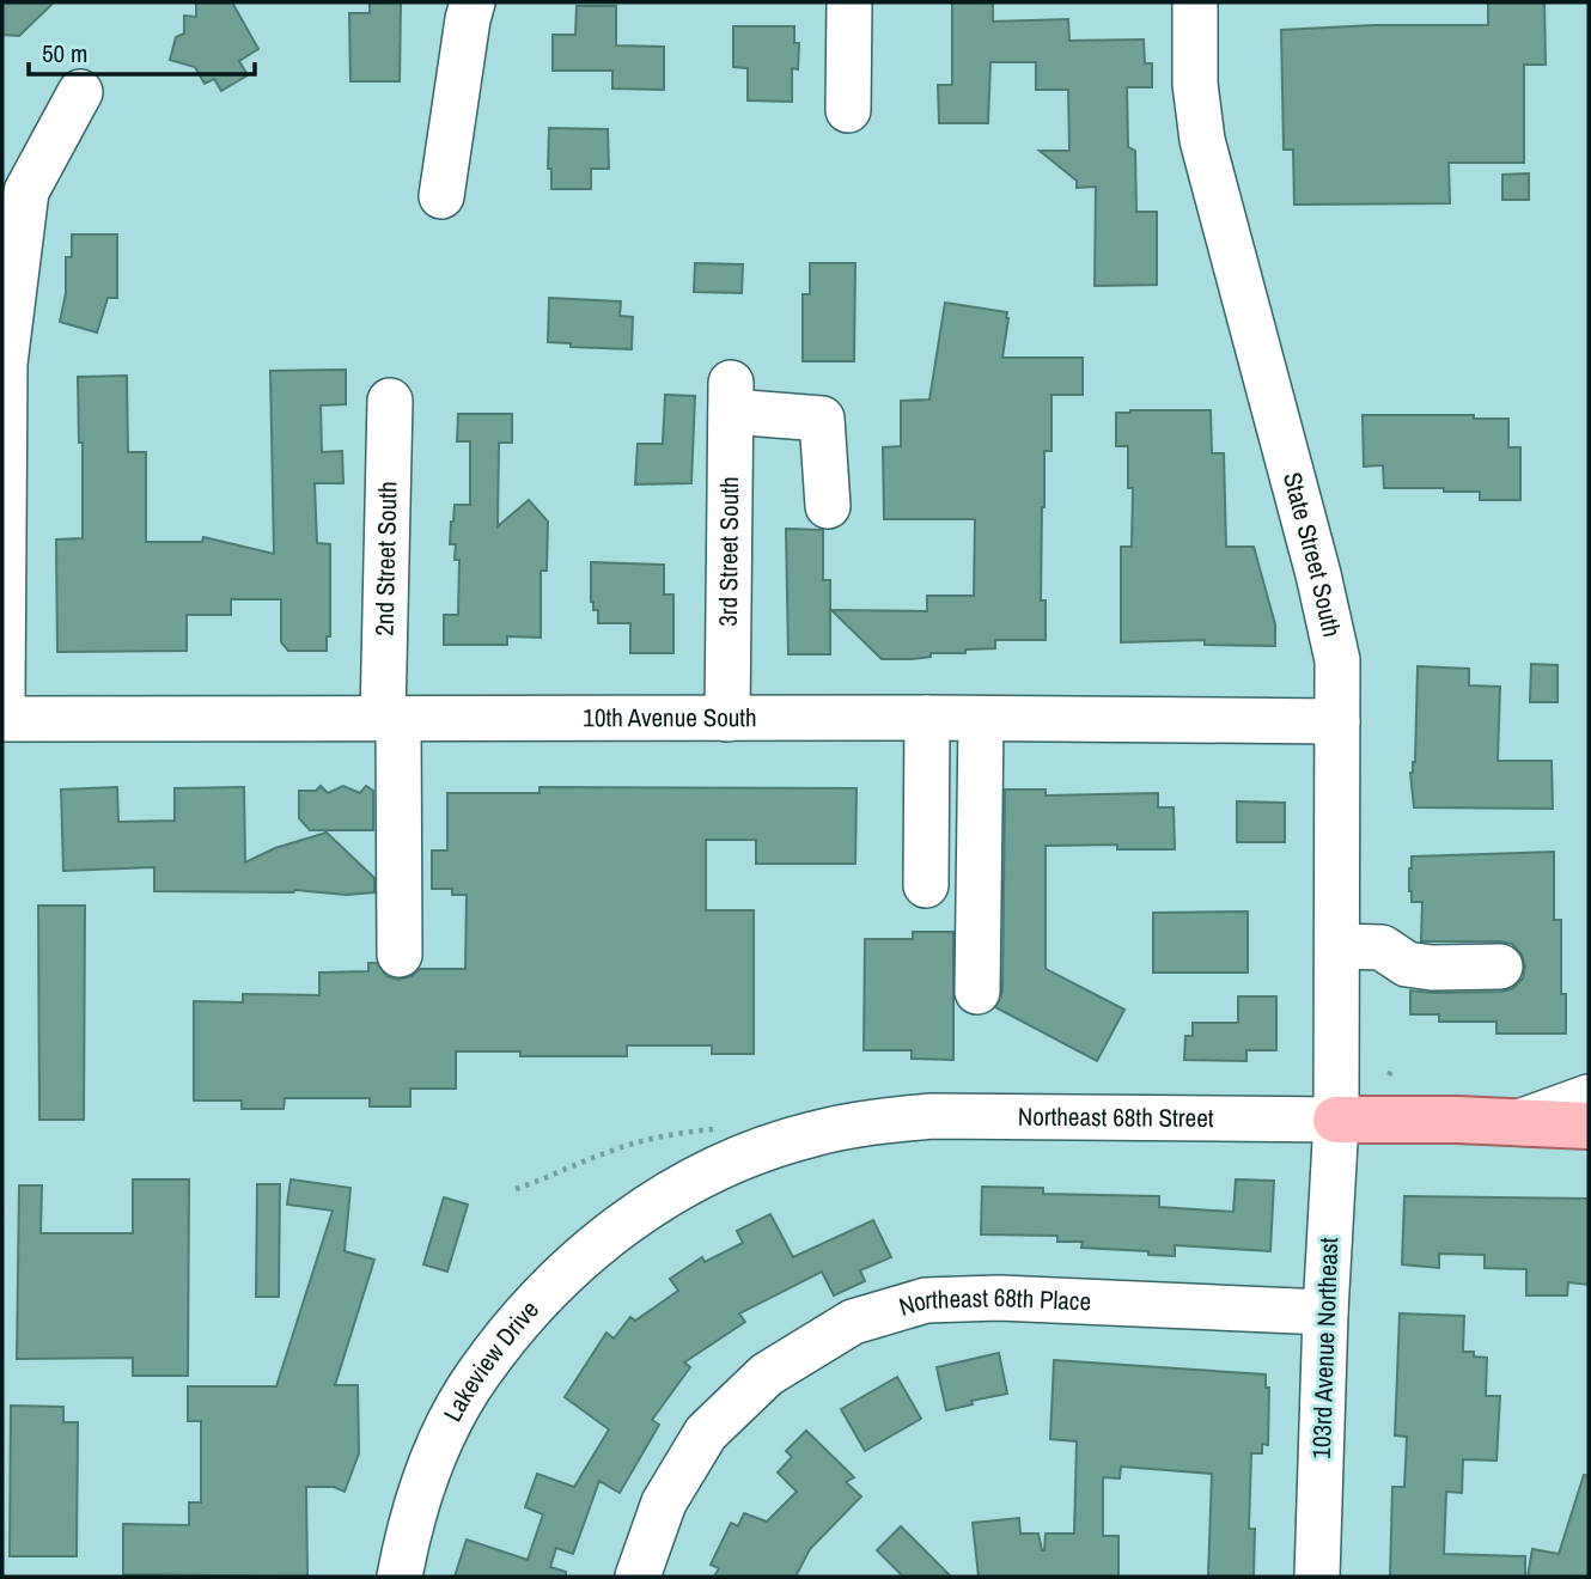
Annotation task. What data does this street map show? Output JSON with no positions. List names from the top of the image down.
{
  "streets": {
    "main road": ["Northeast 68th Street"],
    "street": [
      "3rd Street South",
      "State Street South",
      "2nd Street South",
      "10th Avenue South",
      "Northeast 68th Place",
      "103rd Avenue Northeast",
      "Lakeview Drive"
    ]
  },
  "crossings": [
    ["3rd Street South", "10th Avenue South"],
    ["State Street South", "10th Avenue South"],
    ["State Street South", "Northeast 68th Street"],
    ["State Street South", "103rd Avenue Northeast"],
    ["2nd Street South", "10th Avenue South"],
    ["Northeast 68th Street", "103rd Avenue Northeast"],
    ["Northeast 68th Street", "Lakeview Drive"],
    ["Northeast 68th Place", "103rd Avenue Northeast"]
  ],
  "scale_bar": "50 m"
}
